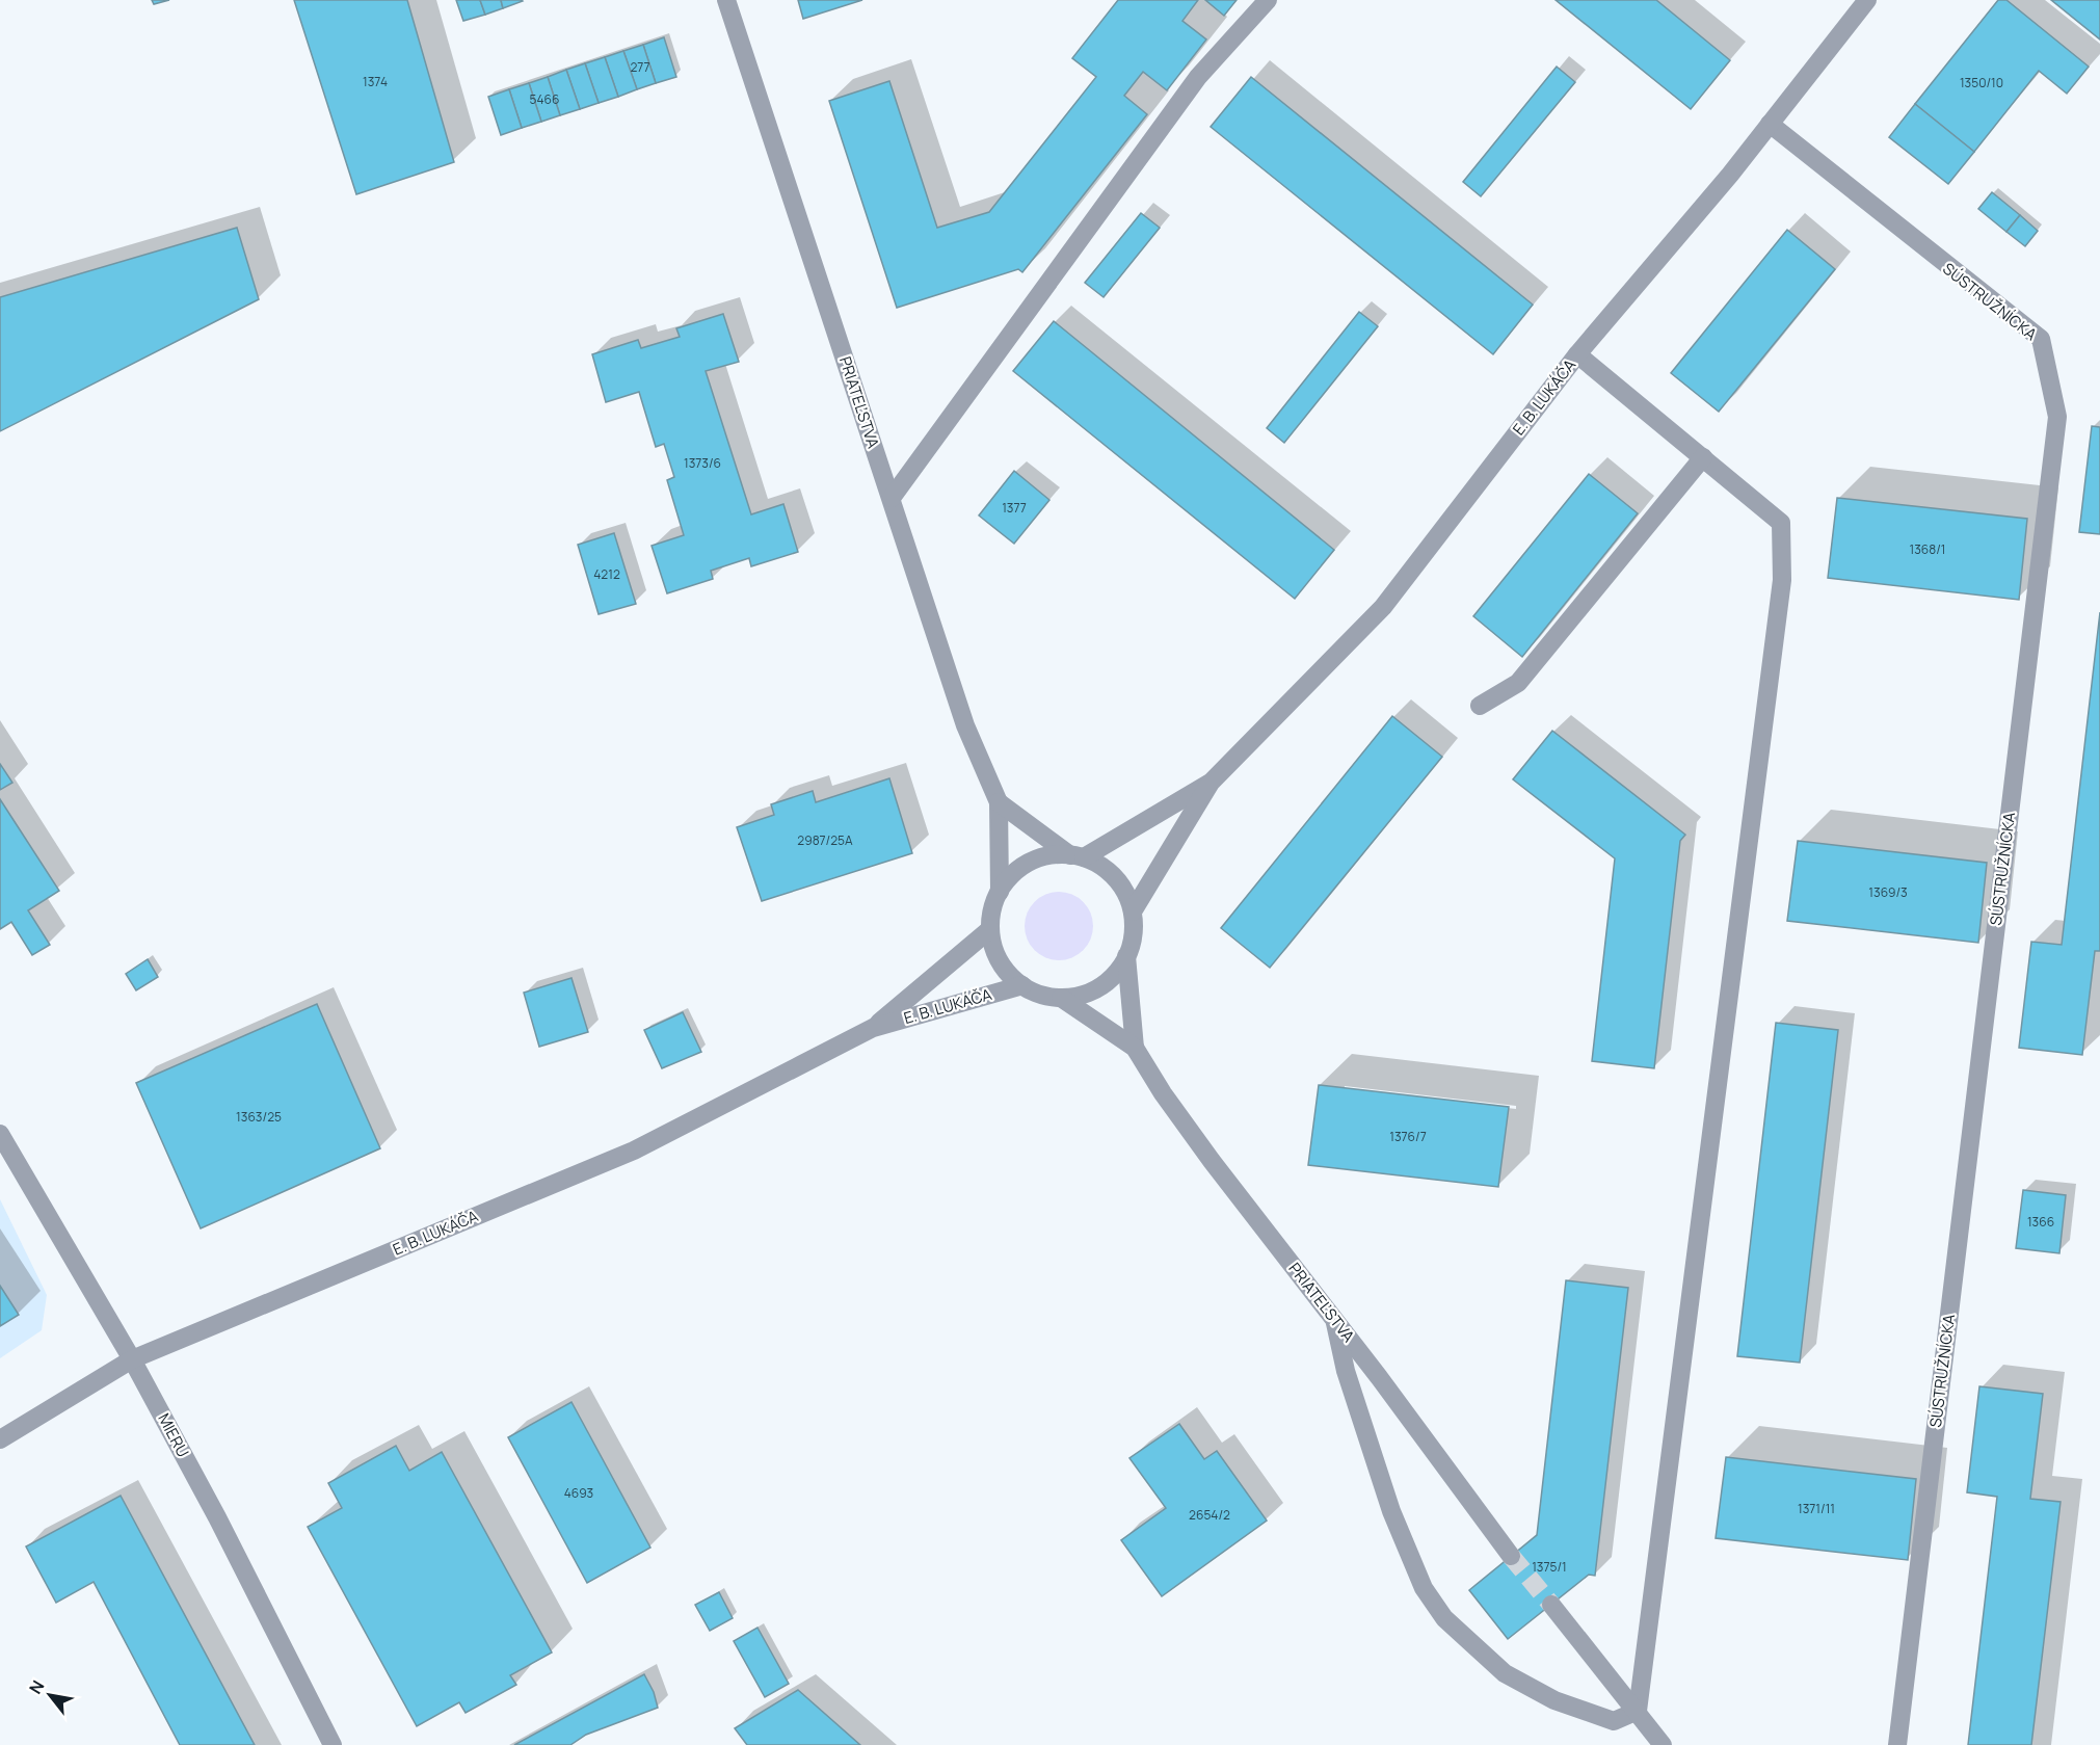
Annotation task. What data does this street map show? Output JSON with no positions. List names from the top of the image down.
{
  "streets": {
    "street": [
      "SÚSTRUŽNÍCKA",
      "E. B. LUKÁČA",
      "PRIATEĽSTVA",
      "MIERU"
    ]
  },
  "crossings": [
    ["SÚSTRUŽNÍCKA", "E. B. LUKÁČA"],
    ["E. B. LUKÁČA", "PRIATEĽSTVA"],
    ["E. B. LUKÁČA", "MIERU"]
  ],
  "house_numbers": [
    "277",
    "1374",
    "1350/10",
    "5466",
    "1373/6",
    "1377",
    "1368/1",
    "4212",
    "2987/25A",
    "1369/3",
    "1363/25",
    "1376/7",
    "1366",
    "4693",
    "1371/11",
    "2654/2",
    "1375/1"
  ],
  "north": "top left"
}
